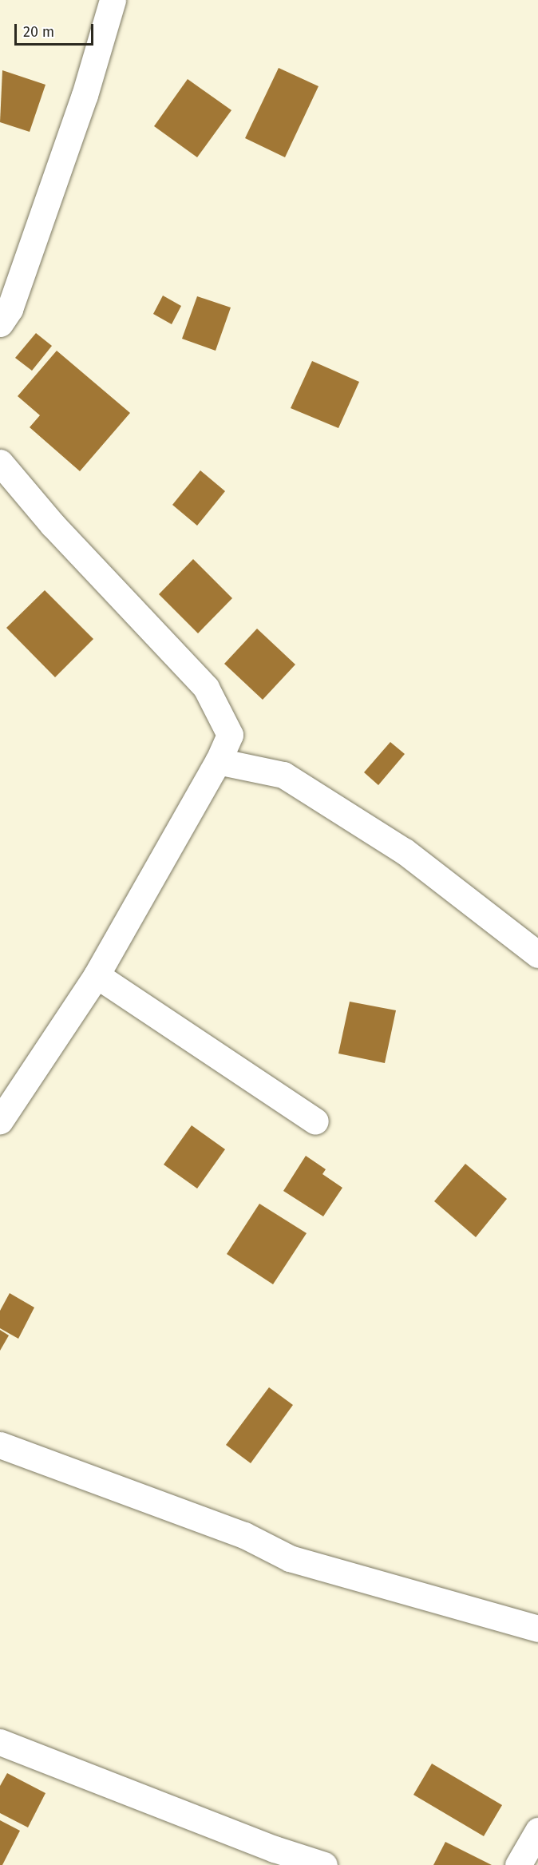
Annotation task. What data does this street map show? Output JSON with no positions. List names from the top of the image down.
{
  "scale_bar": "20 m"
}
